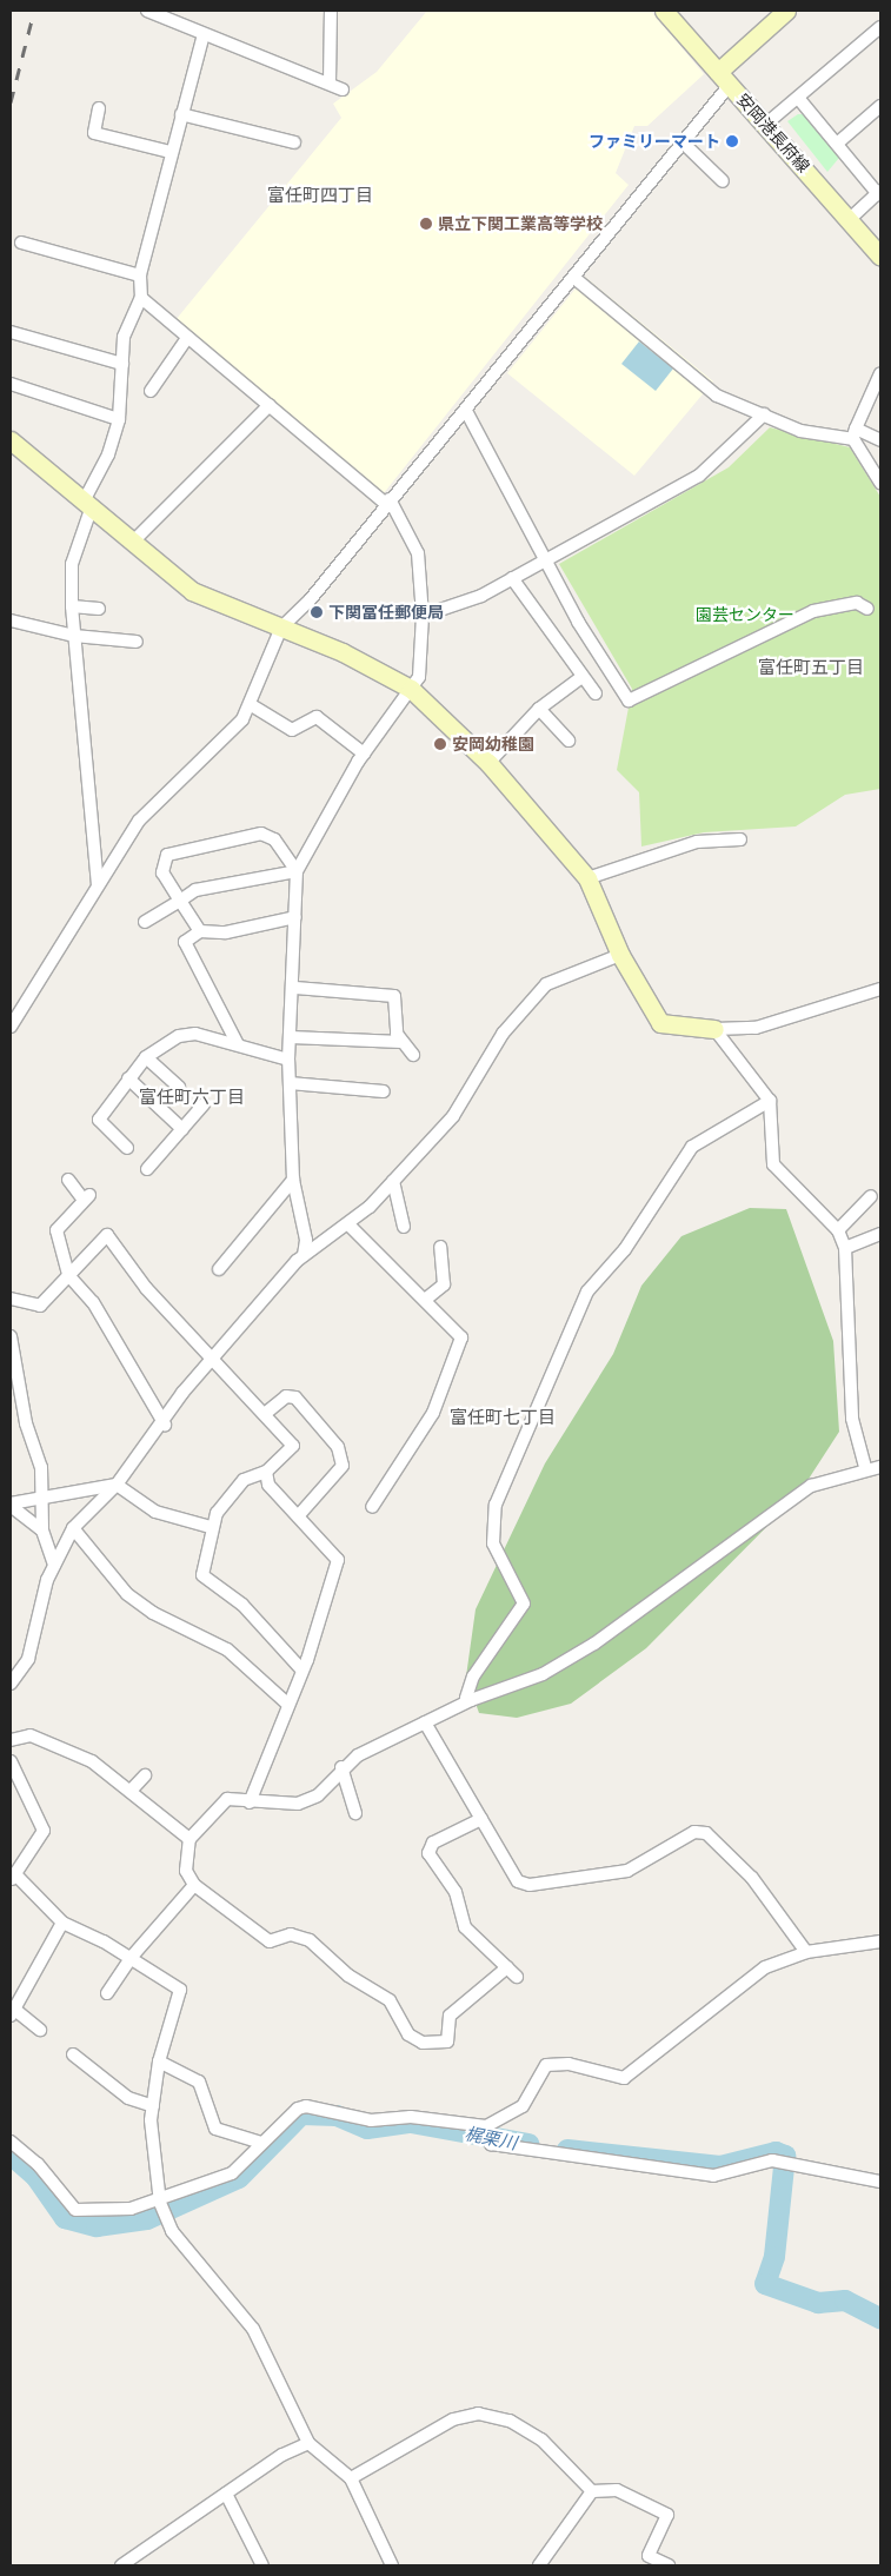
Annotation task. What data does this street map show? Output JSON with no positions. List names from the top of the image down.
{
  "streets": {
    "street": ["安岡港長府線"]
  },
  "districts": [
    "富任町四丁目",
    "富任町五丁目",
    "富任町六丁目",
    "富任町七丁目"
  ],
  "water": ["梶栗川"],
  "parks": ["園芸センター"],
  "places": [
    "ファミリーマート",
    "県立下関工業高等学校",
    "下関冨任郵便局",
    "安岡幼稚園"
  ]
}
